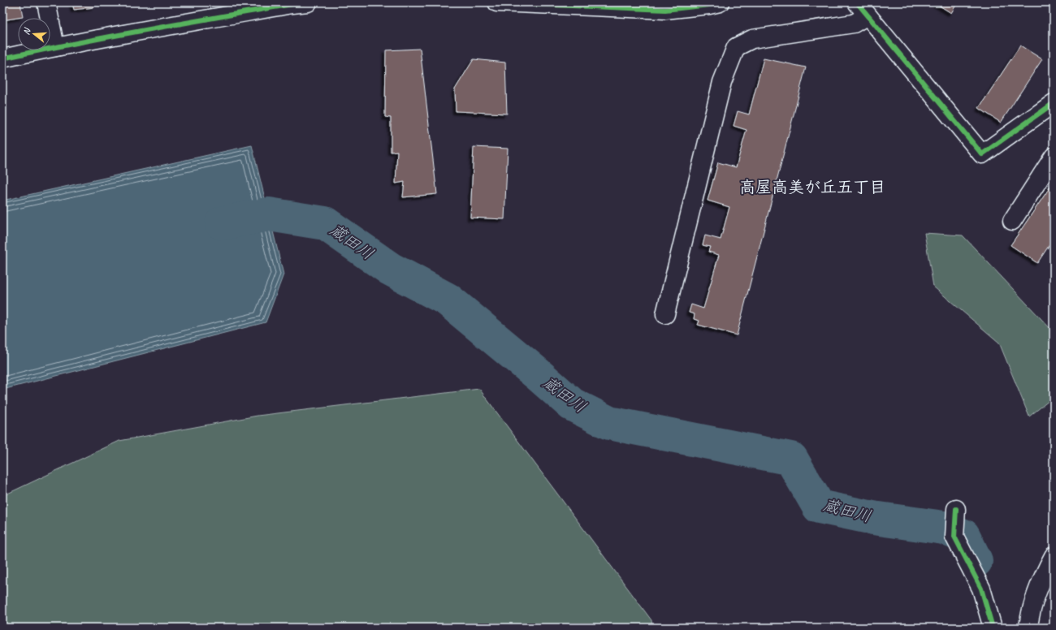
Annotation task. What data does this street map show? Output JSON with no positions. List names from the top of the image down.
{
  "districts": ["高屋高美が丘五丁目"],
  "water": ["蔵田川"],
  "north": "left"
}
